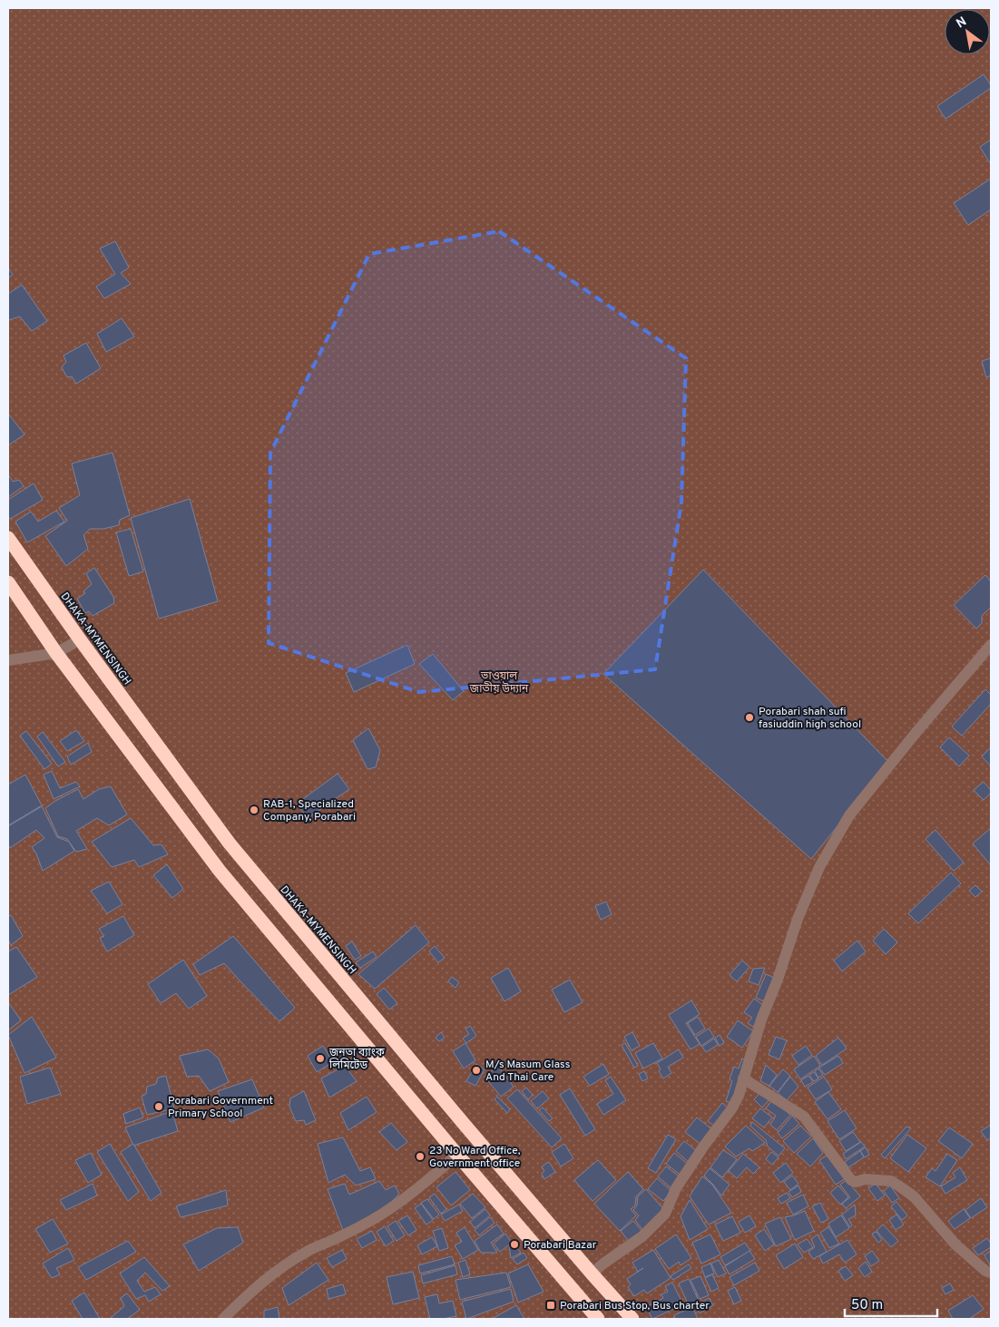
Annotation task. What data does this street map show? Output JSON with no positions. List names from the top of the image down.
{
  "streets": {
    "highway": ["DHAKA-MYMENSINGH"]
  },
  "parks": ["ভাওয়াল জাতীয় উদ্যান"],
  "places": {
    "other": [
      "Porabari shah sufi fasiuddin high school",
      "RAB-1, Specialized Company, Porabari",
      "জনতা ব্যাংক লিমিটেড",
      "M/s Masum Glass And Thai Care",
      "Porabari Government Primary School",
      "23 No Ward Office, Government office",
      "Porabari Bazar"
    ],
    "transit": ["Porabari Bus Stop, Bus charter"]
  },
  "scale_bar": "50 m",
  "north": "top left"
}
